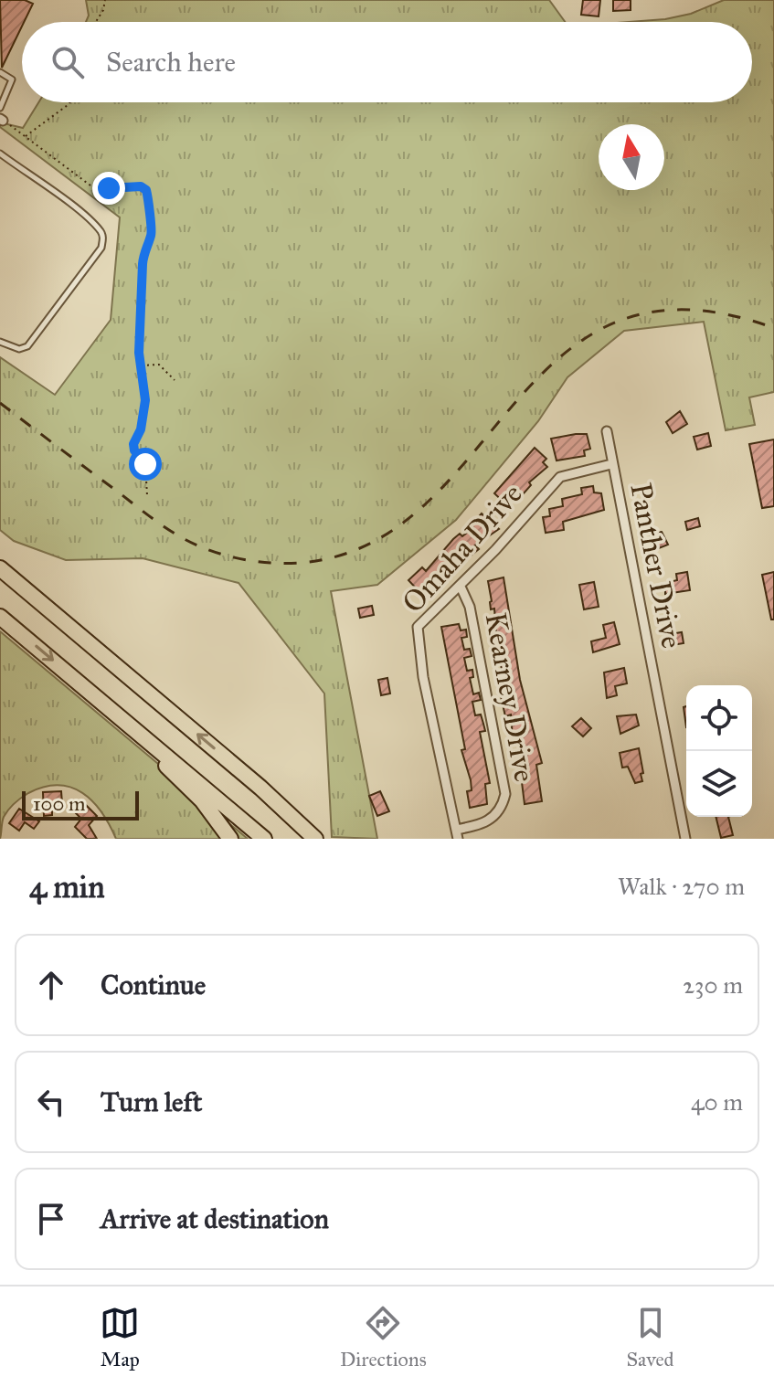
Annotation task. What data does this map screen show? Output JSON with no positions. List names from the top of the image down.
{
  "streets": {
    "street": ["Omaha Drive", "Panther Drive", "Kearney Drive"]
  },
  "crossings": [
    ["Omaha Drive", "Panther Drive"],
    ["Omaha Drive", "Kearney Drive"]
  ],
  "scale_bar": "100 m",
  "north": "top",
  "page": {
    "search": "Search here",
    "scale": "100 m",
    "heading": ["4 min", "Walk · 270 m"],
    "list": [
      ["Continue", "230 m"],
      ["Turn left", "40 m"],
      "Arrive at destination"
    ],
    "nav": ["Map", "Directions", "Saved"]
  }
}
